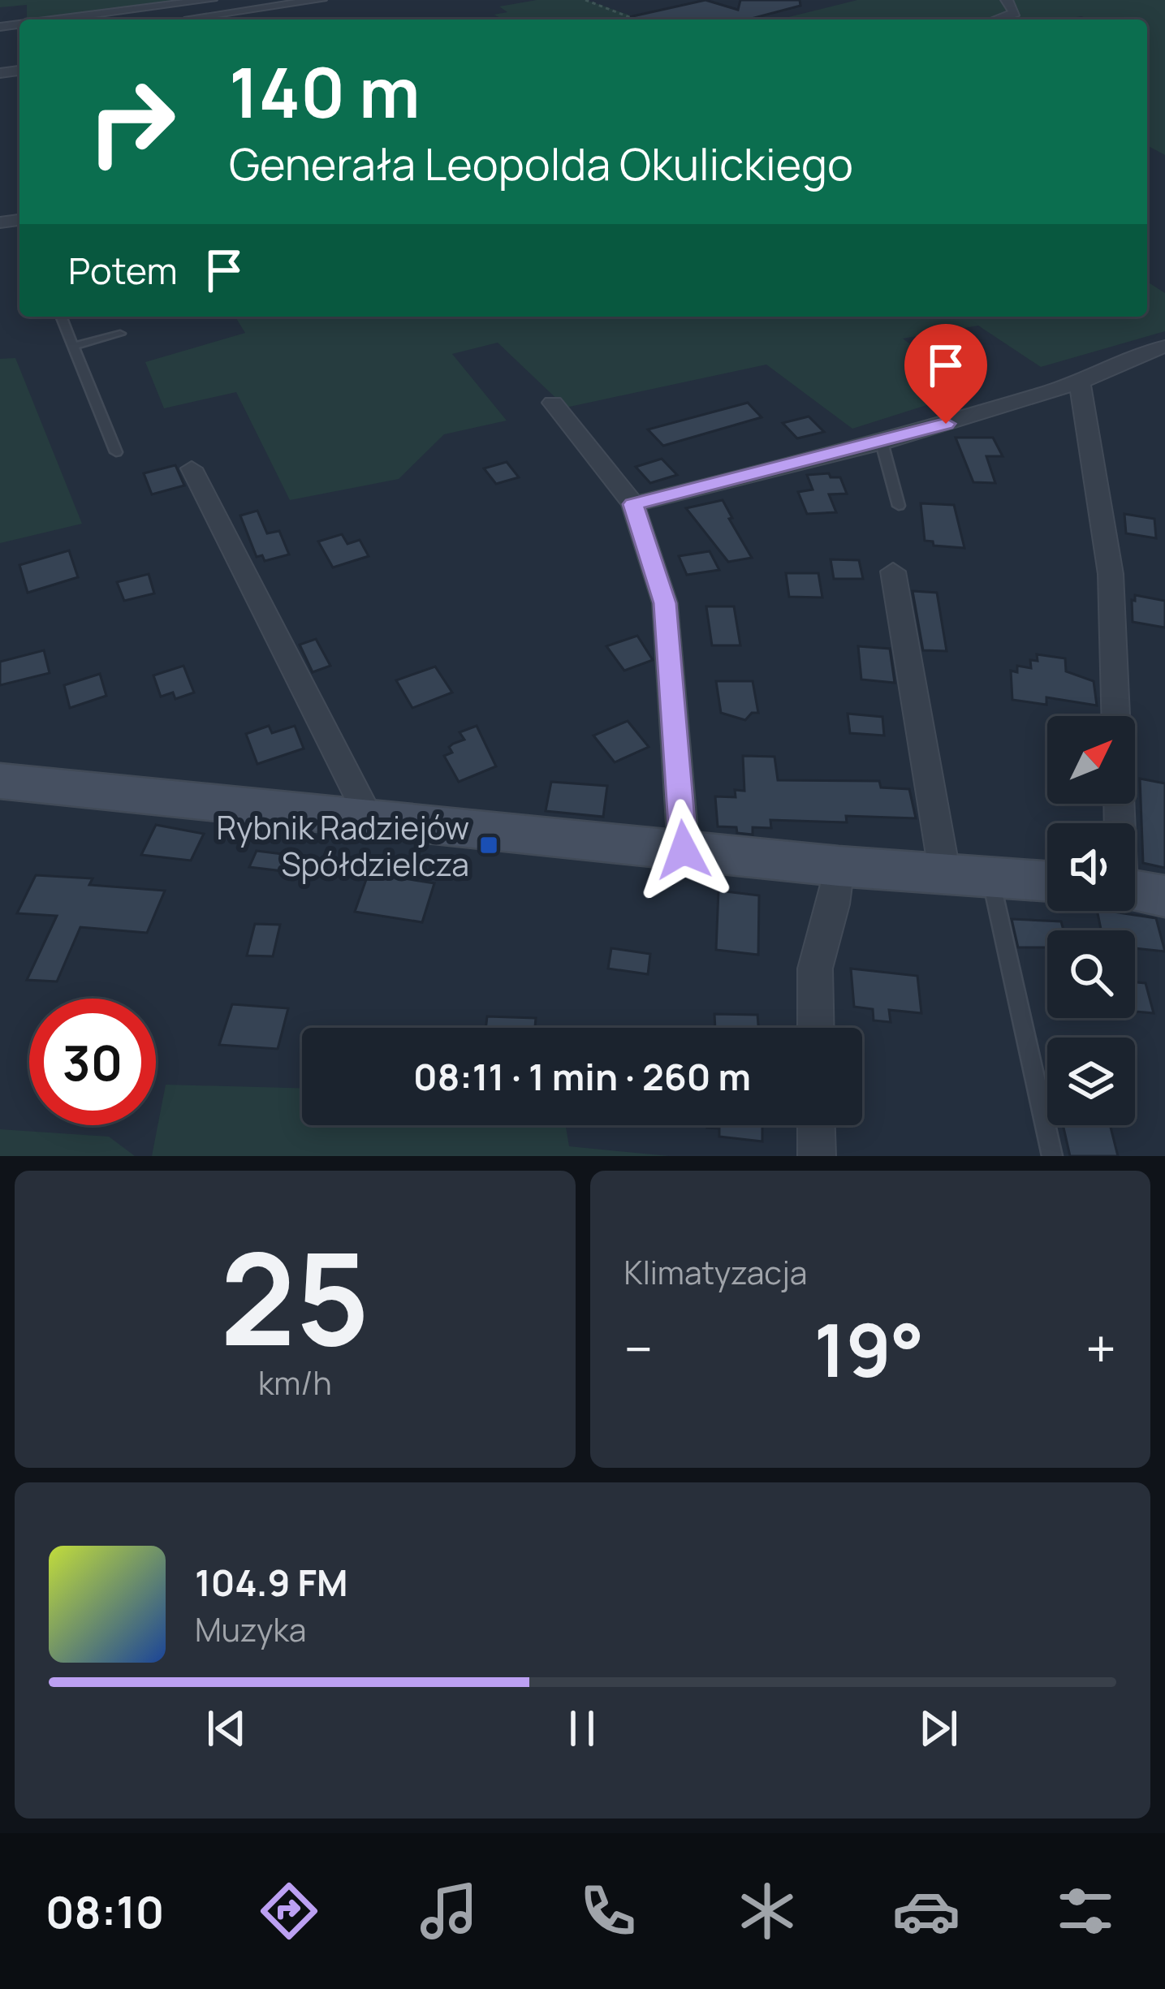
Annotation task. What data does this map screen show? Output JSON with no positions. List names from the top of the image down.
{
  "places": {
    "transit": ["Rybnik Radziejów Spółdzielcza"]
  },
  "north": "top right",
  "page": {
    "turn": ["140 m", "Generała Leopolda Okulickiego"],
    "then": "Potem",
    "limit": "30",
    "trip": "08:11 · 1 min · 260 m",
    "tile": [
      ["25", "km/h"],
      "Klimatyzacja"
    ],
    "heat": ["−", "19°", "+"],
    "song": ["104.9 FM", "Muzyka"],
    "tabs": "08:10"
  }
}
